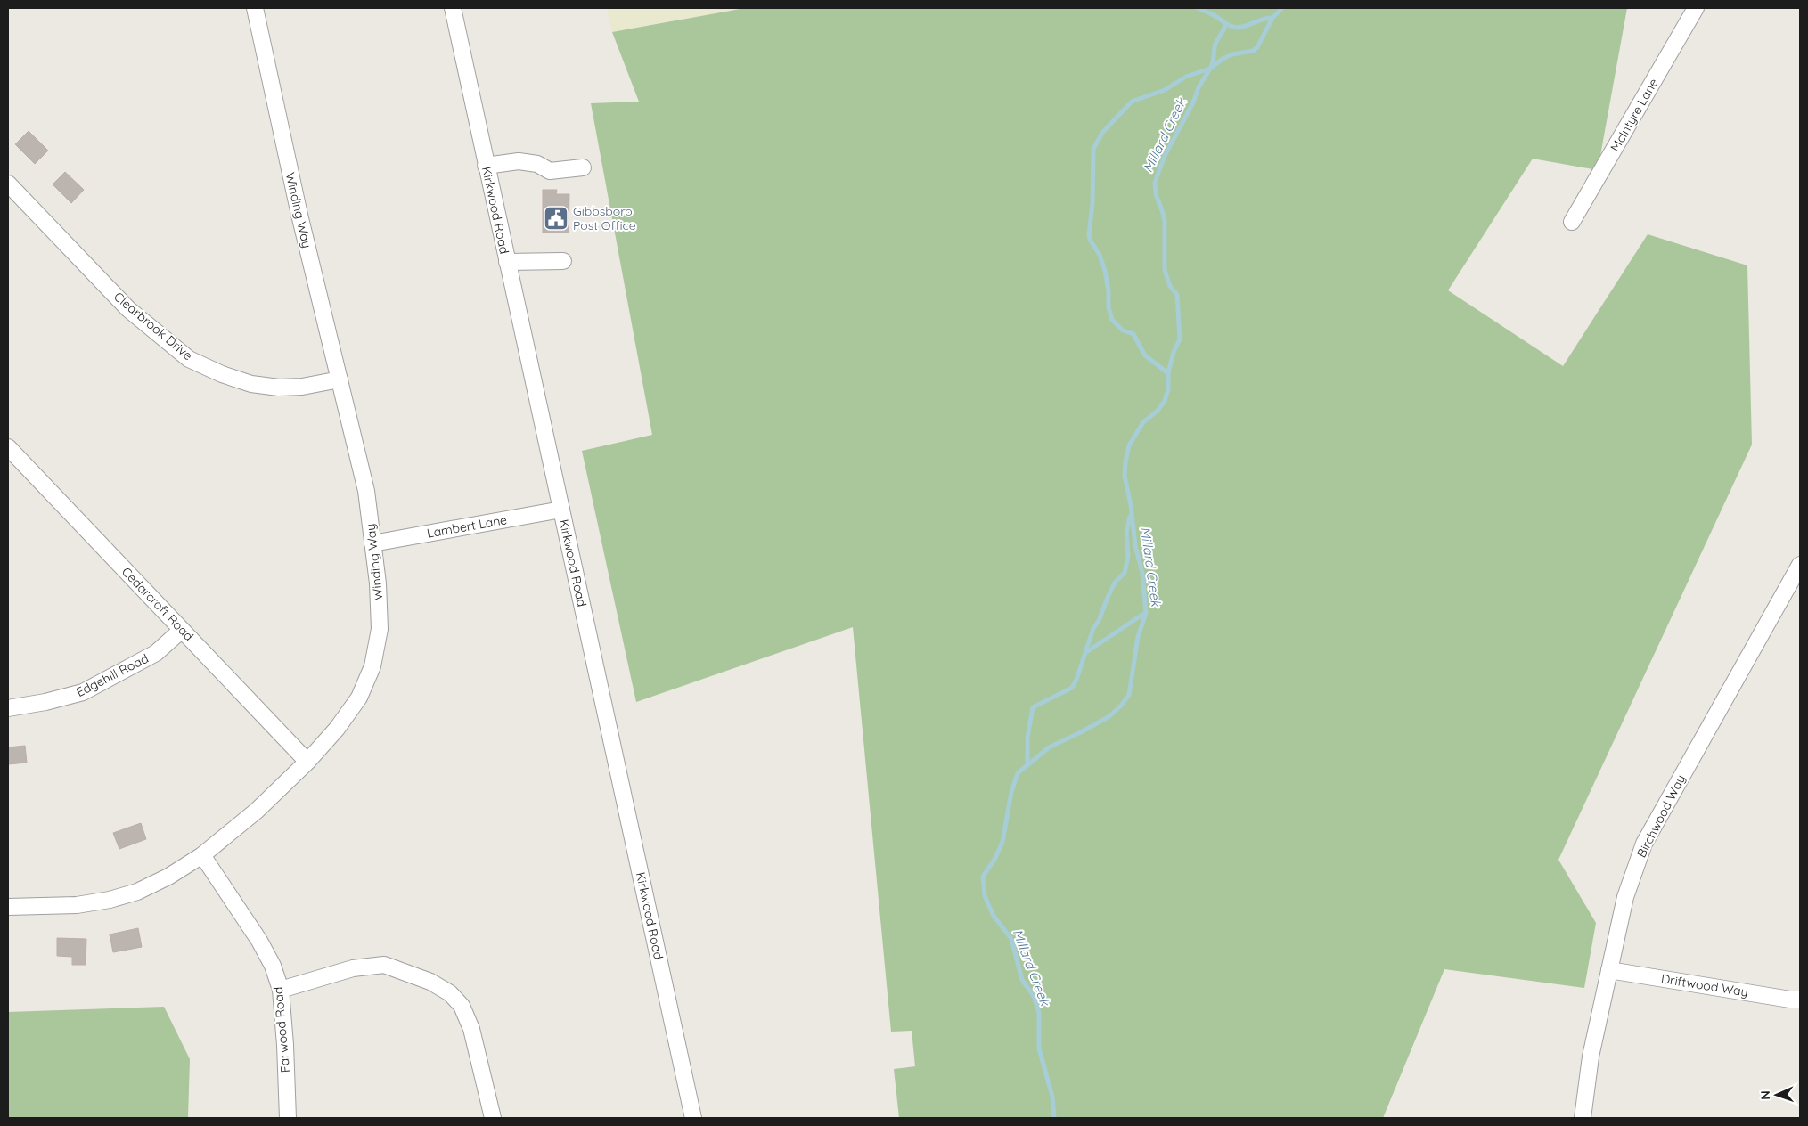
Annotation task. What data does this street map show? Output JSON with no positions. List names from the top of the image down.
{
  "streets": {
    "street": [
      "McIntyre Lane",
      "Winding Way",
      "Kirkwood Road",
      "Clearbrook Drive",
      "Lambert Lane",
      "Cedarcroft Road",
      "Edgehill Road",
      "Birchwood Way",
      "Driftwood Way",
      "Farwood Road"
    ]
  },
  "crossings": [
    ["Winding Way", "Clearbrook Drive"],
    ["Winding Way", "Lambert Lane"],
    ["Winding Way", "Cedarcroft Road"],
    ["Winding Way", "Farwood Road"],
    ["Kirkwood Road", "Lambert Lane"],
    ["Cedarcroft Road", "Edgehill Road"],
    ["Birchwood Way", "Driftwood Way"]
  ],
  "water": ["Millard Creek"],
  "places": {
    "public building": ["Gibbsboro Post Office"]
  },
  "north": "left"
}
